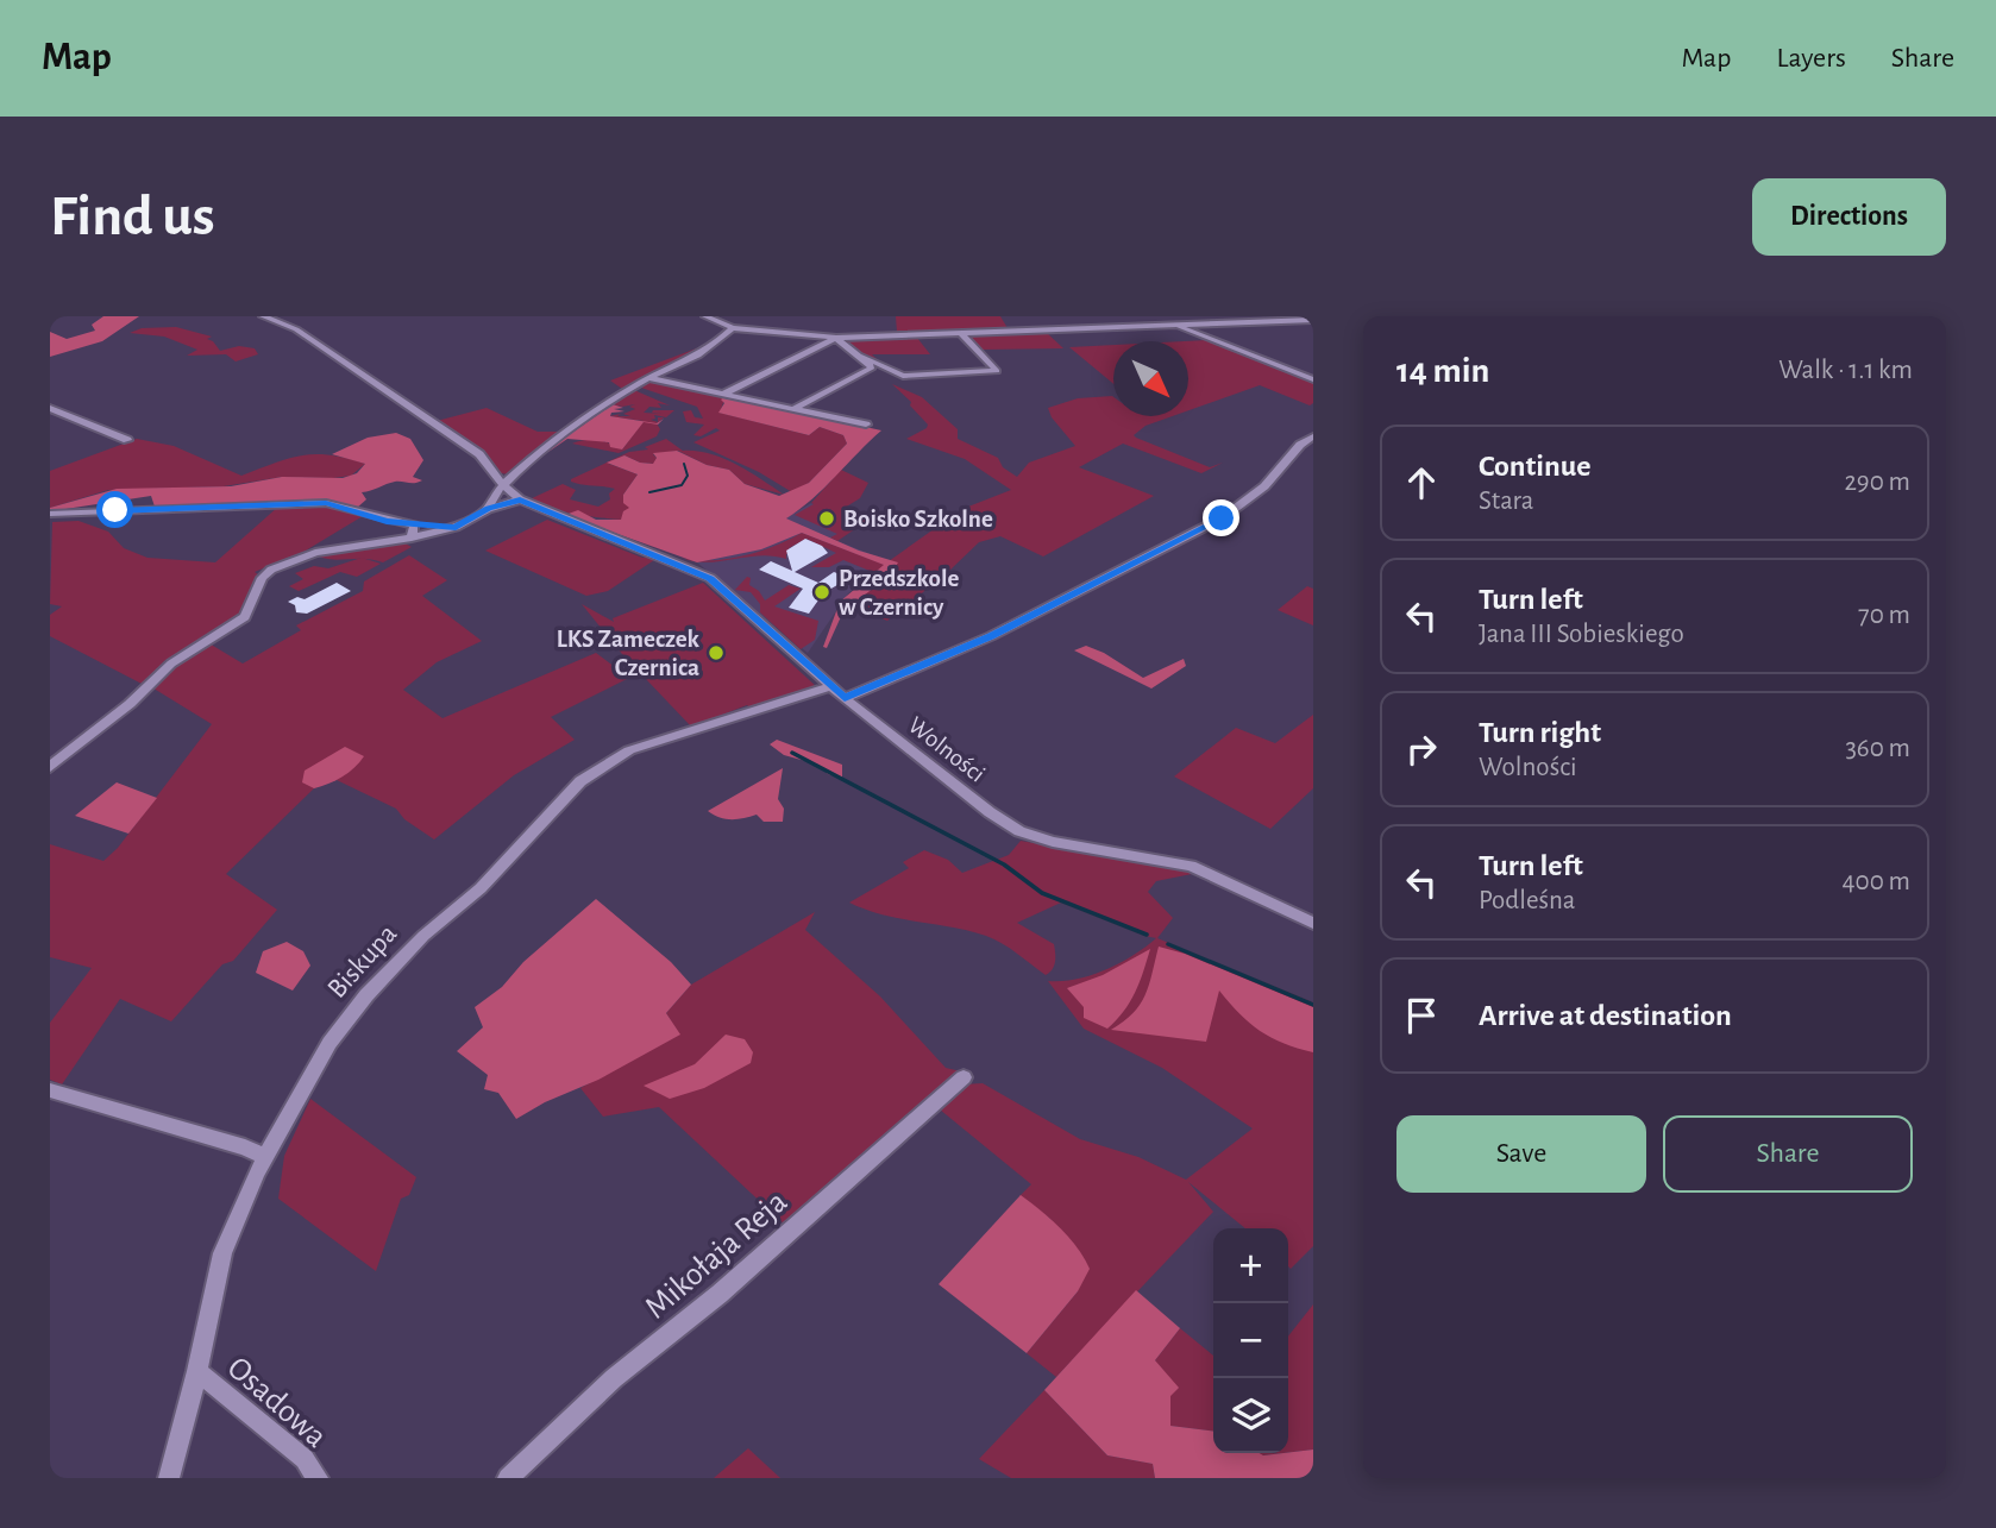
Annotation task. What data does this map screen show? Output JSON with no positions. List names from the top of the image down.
{
  "streets": {
    "street": [
      "Wolności",
      "Biskupa",
      "Mikołaja Reja",
      "Osadowa"
    ]
  },
  "crossings": [
    ["Wolności", "Biskupa"],
    ["Biskupa", "Osadowa"]
  ],
  "places": ["Boisko Szkolne", "Przedszkole w Czernicy", "LKS Zameczek Czernica"],
  "north": "bottom right",
  "page": {
    "header": "Map",
    "nav": ["Map", "Layers", "Share"],
    "buttons": [
      "Directions",
      ["Save", "Share"]
    ],
    "title": "Find us",
    "heading": ["14 min", "Walk · 1.1 km"],
    "list": [
      ["Continue", "Stara", "290 m"],
      ["Turn left", "Jana III Sobieskiego", "70 m"],
      ["Turn right", "Wolności", "360 m"],
      ["Turn left", "Podleśna", "400 m"],
      "Arrive at destination"
    ],
    "map_buttons": ["+", "−"]
  }
}
